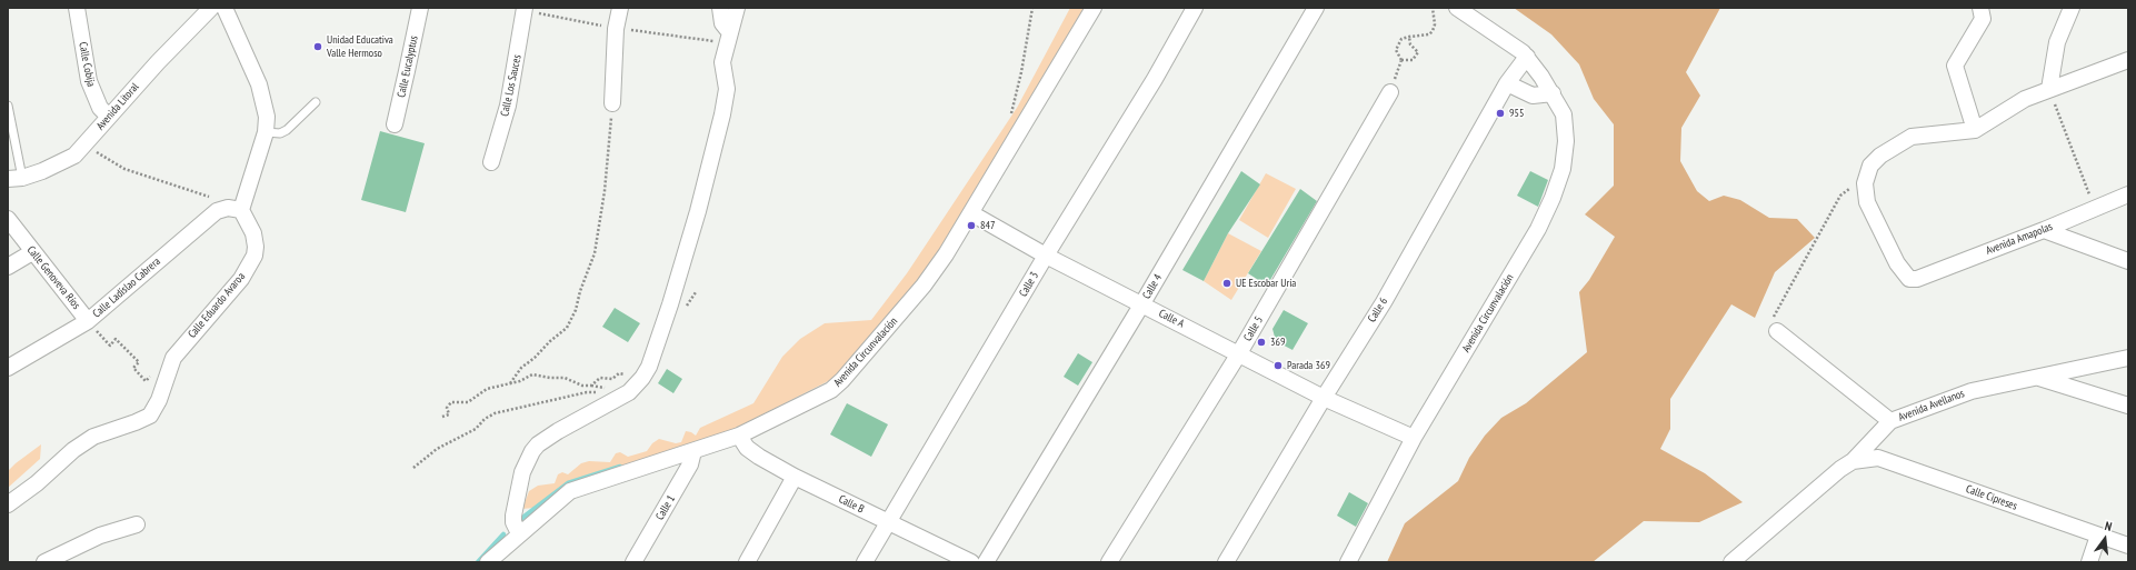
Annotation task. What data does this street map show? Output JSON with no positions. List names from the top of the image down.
{
  "streets": {
    "street": [
      "Calle Cobija",
      "Calle Eucalyptus",
      "Calle Los Sauces",
      "Avenida Litoral",
      "Avenida Amapolas",
      "Calle Genoveva Ríos",
      "Calle 3",
      "Calle 4",
      "Calle Ladislao Cabrera",
      "Calle Eduardo Avaroa",
      "Calle 6",
      "Avenida Circunvalación",
      "Calle A",
      "Calle 5",
      "Avenida Avellanos",
      "Calle Cipreses",
      "Calle B",
      "Calle 1"
    ]
  },
  "crossings": [
    ["Calle Cobija", "Avenida Litoral"],
    ["Calle Genoveva Ríos", "Calle Ladislao Cabrera"],
    ["Calle 3", "Calle A"],
    ["Calle 3", "Calle B"],
    ["Calle 4", "Calle A"],
    ["Calle 6", "Avenida Circunvalación"],
    ["Calle 6", "Calle A"],
    ["Avenida Circunvalación", "Calle A"],
    ["Avenida Circunvalación", "Calle B"],
    ["Avenida Circunvalación", "Calle 1"],
    ["Calle A", "Calle 5"],
    ["Avenida Avellanos", "Calle Cipreses"]
  ],
  "places": [
    "Unidad Educativa Valle Hermoso",
    "955",
    "847",
    "UE Escobar Uría",
    "369",
    "Parada 369"
  ],
  "north": "top"
}
